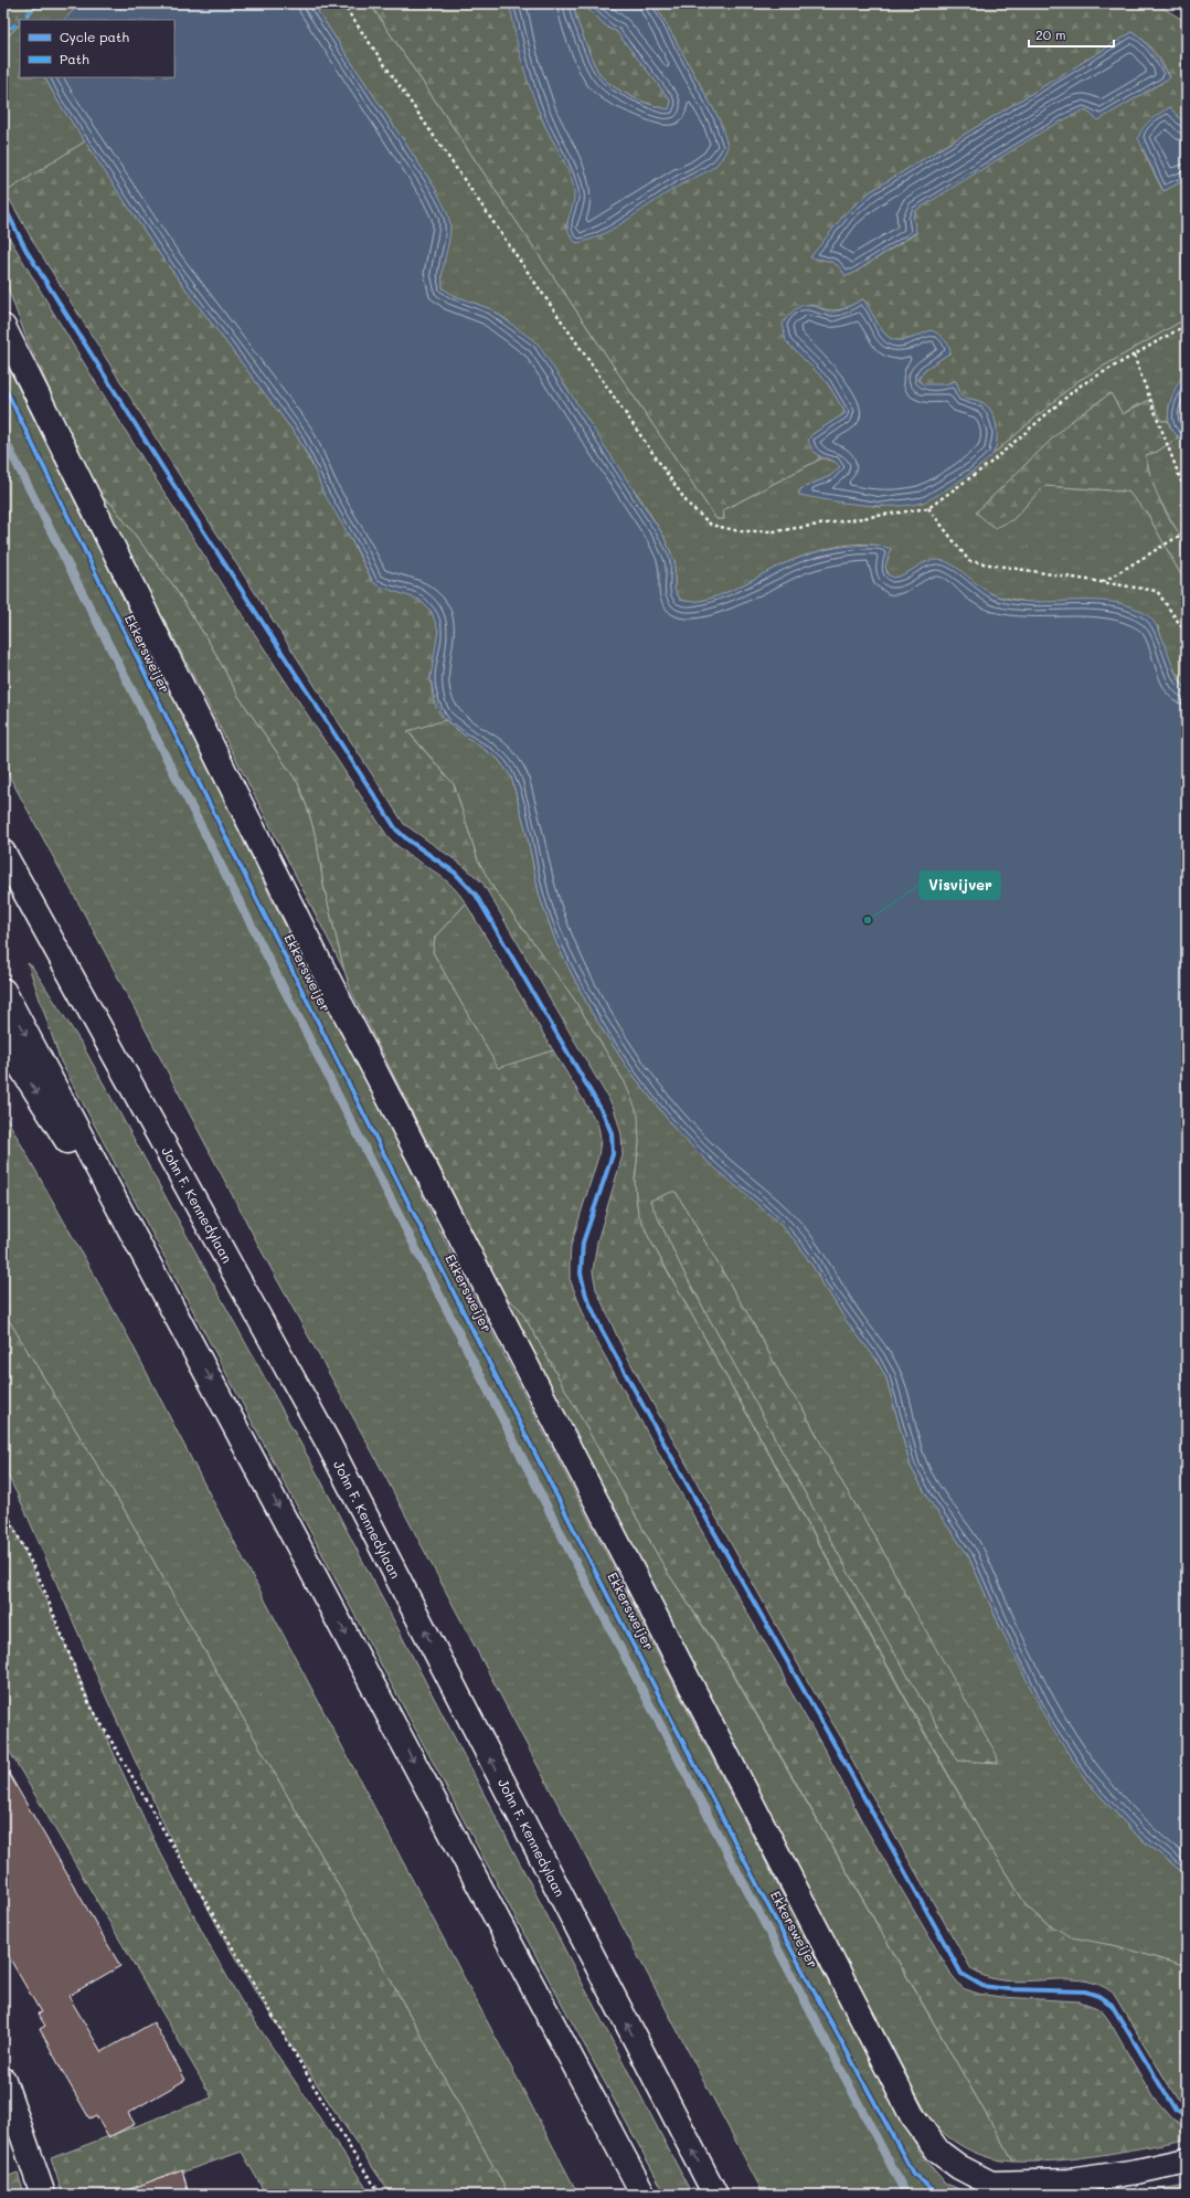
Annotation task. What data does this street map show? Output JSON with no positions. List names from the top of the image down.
{
  "streets": {
    "main road": ["Ekkersweijer", "John F. Kennedylaan"]
  },
  "places": ["Visvijver"],
  "legend": ["Cycle path", "Path"],
  "scale_bar": "20 m"
}
